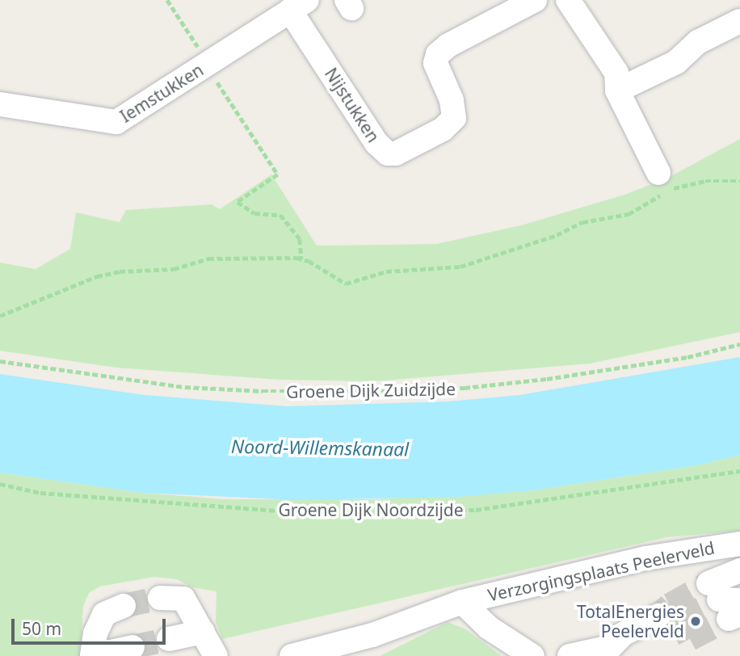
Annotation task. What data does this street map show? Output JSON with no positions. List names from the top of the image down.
{
  "streets": {
    "street": ["Iemstukken", "Nijstukken", "Verzorgingsplaats Peelerveld"],
    "path": ["Groene Dijk Zuidzijde", "Groene Dijk Noordzijde"]
  },
  "crossings": [
    ["Iemstukken", "Nijstukken"]
  ],
  "water": ["Noord-Willemskanaal"],
  "places": ["TotalEnergies Peelerveld"],
  "scale_bar": "50 m"
}
